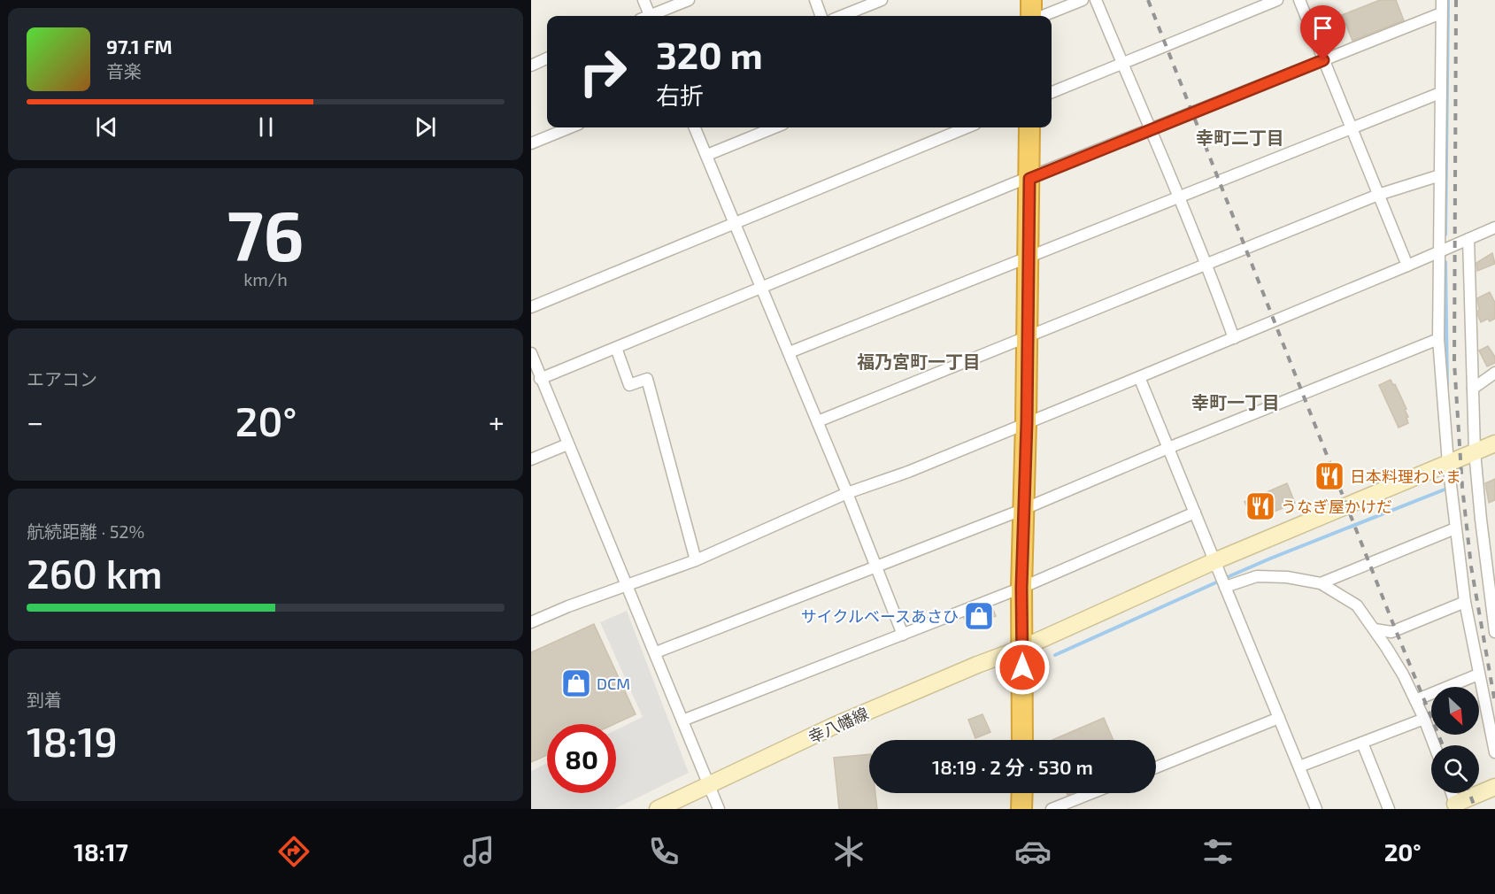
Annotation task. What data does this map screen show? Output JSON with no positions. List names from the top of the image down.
{
  "streets": {
    "street": ["幸八幡線"]
  },
  "districts": ["幸町二丁目", "福乃宮町一丁目", "幸町一丁目"],
  "places": {
    "restaurant": ["日本料理わじま", "うなぎ屋かけだ"],
    "shop": ["サイクルベースあさひ", "DCM"]
  },
  "north": "bottom right",
  "page": {
    "turn": ["320 m", "右折"],
    "song": ["97.1 FM", "音楽"],
    "tile": [
      ["76", "km/h"],
      "エアコン",
      ["航続距離 · 52%", "260 km"],
      ["到着", "18:19"]
    ],
    "heat": ["−", "20°", "+"],
    "limit": "80",
    "trip": "18:19 · 2 分 · 530 m",
    "tabs": ["18:17", "20°"]
  }
}
